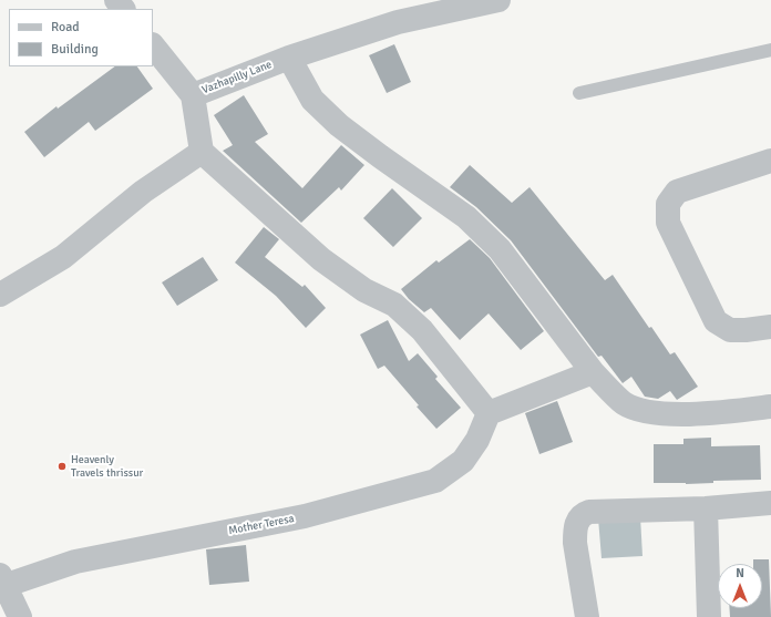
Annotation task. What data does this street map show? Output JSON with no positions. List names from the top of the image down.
{
  "streets": {
    "street": ["Vazhapilly Lane", "Mother Teresa"]
  },
  "places": ["Heavenly Travels thrissur"],
  "legend": ["Road", "Building"],
  "north": "top"
}
